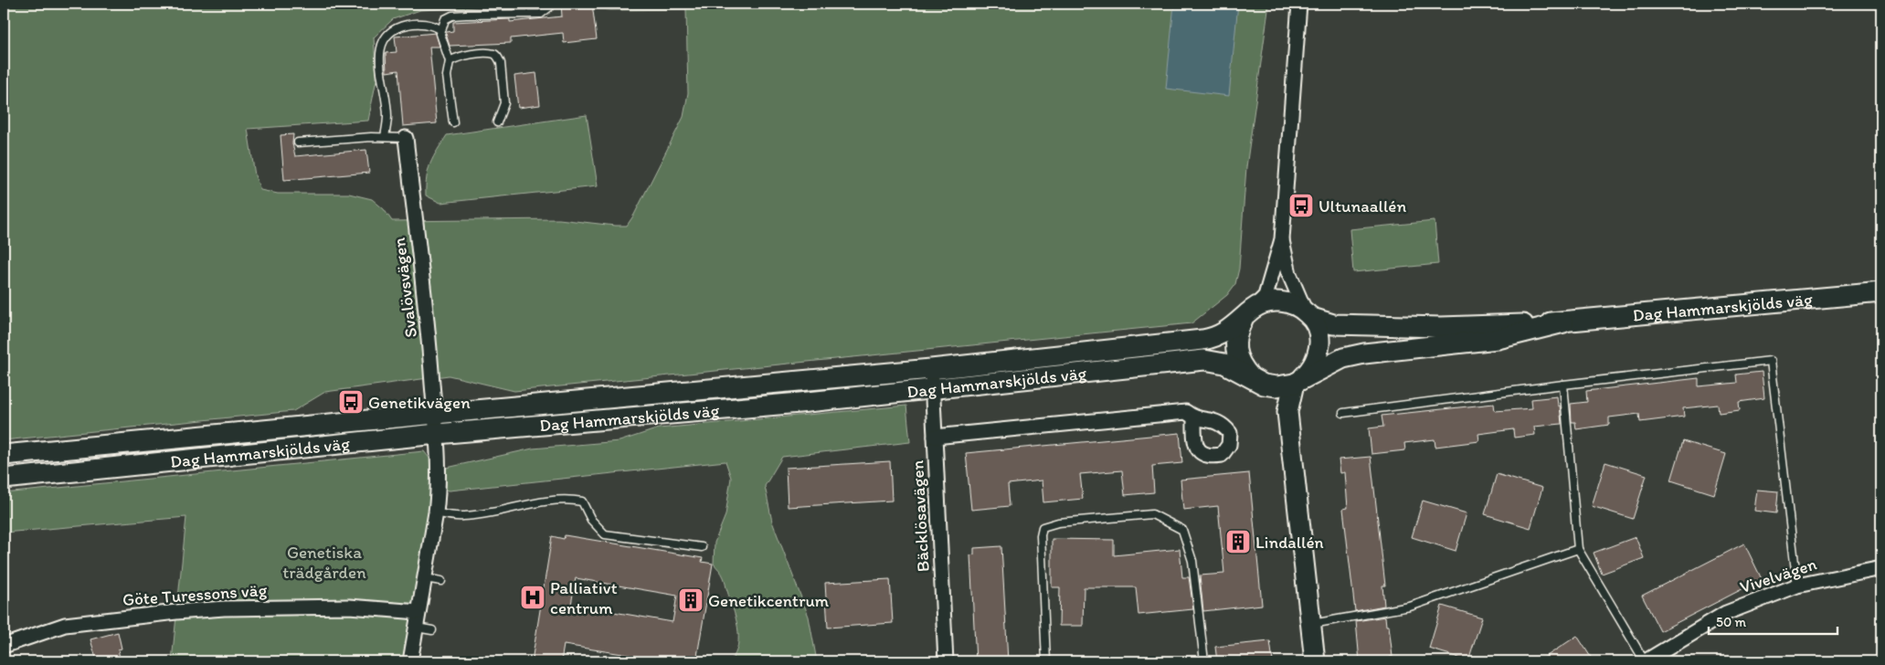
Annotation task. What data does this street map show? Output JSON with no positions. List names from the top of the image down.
{
  "streets": {
    "main road": ["Dag Hammarskjölds väg"],
    "street": [
      "Svalövsvägen",
      "Bäcklösavägen",
      "Vivelvägen",
      "Göte Turessons väg"
    ]
  },
  "crossings": [
    ["Svalövsvägen", "Dag Hammarskjölds väg"],
    ["Dag Hammarskjölds väg", "Bäcklösavägen"]
  ],
  "parks": ["Genetiska trädgården"],
  "places": {
    "bus stop": ["Ultunaallén", "Genetikvägen"],
    "building": ["Lindallén", "Genetikcentrum"],
    "hospital": ["Palliativt centrum"]
  },
  "scale_bar": "50 m"
}
